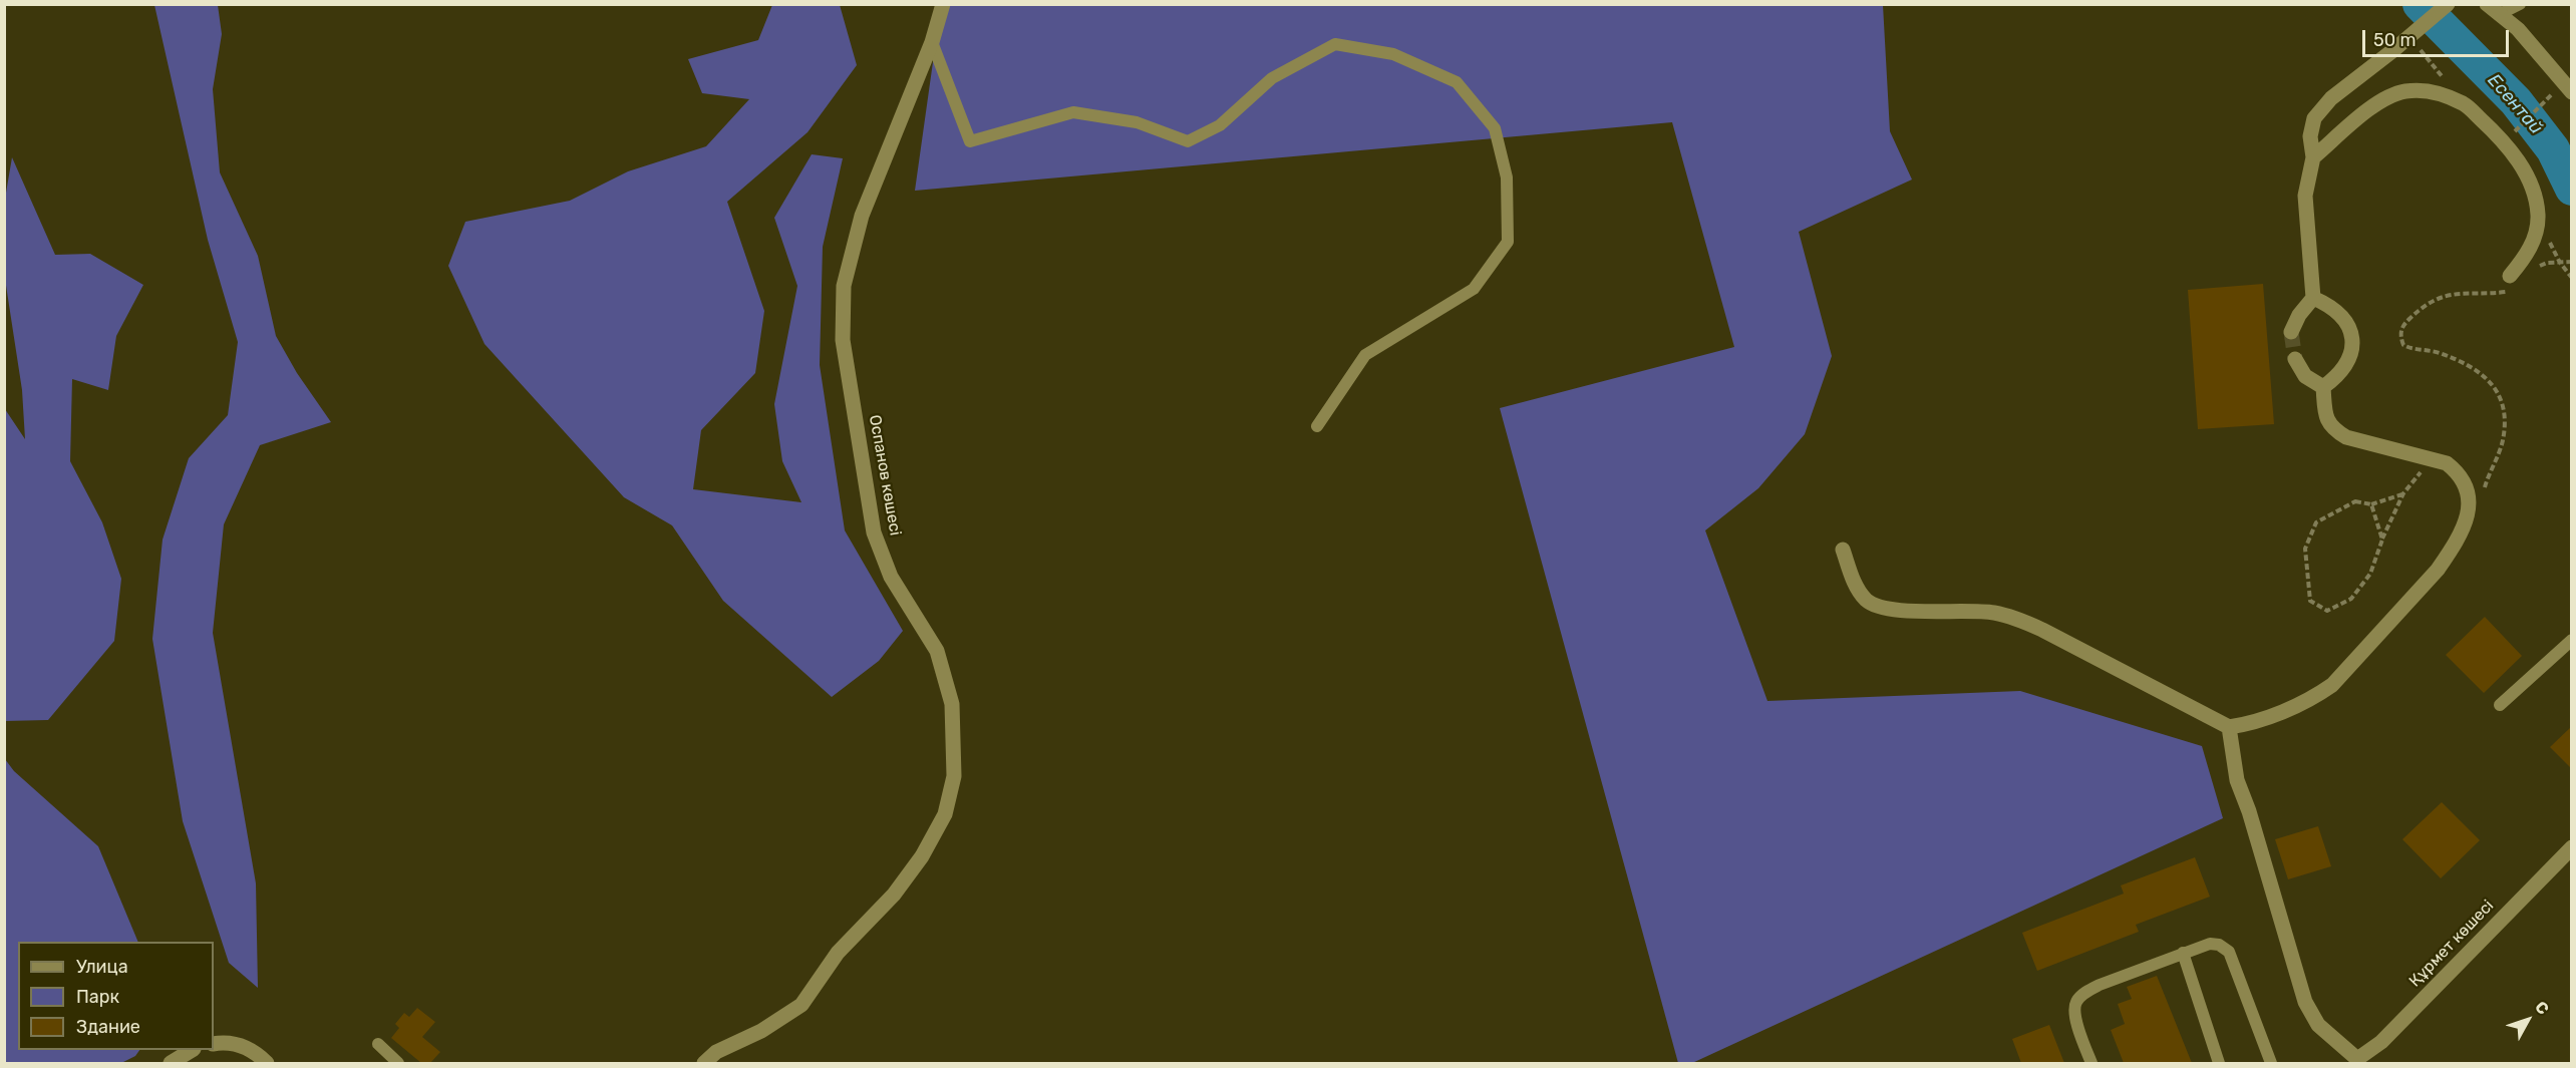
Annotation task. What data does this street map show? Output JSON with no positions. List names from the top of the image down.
{
  "streets": {
    "street": ["Оспанов көшесі", "Құрмет көшесі"]
  },
  "water": ["Есентай"],
  "legend": ["Улица", "Парк", "Здание"],
  "scale_bar": "50 m",
  "north": "top right"
}
